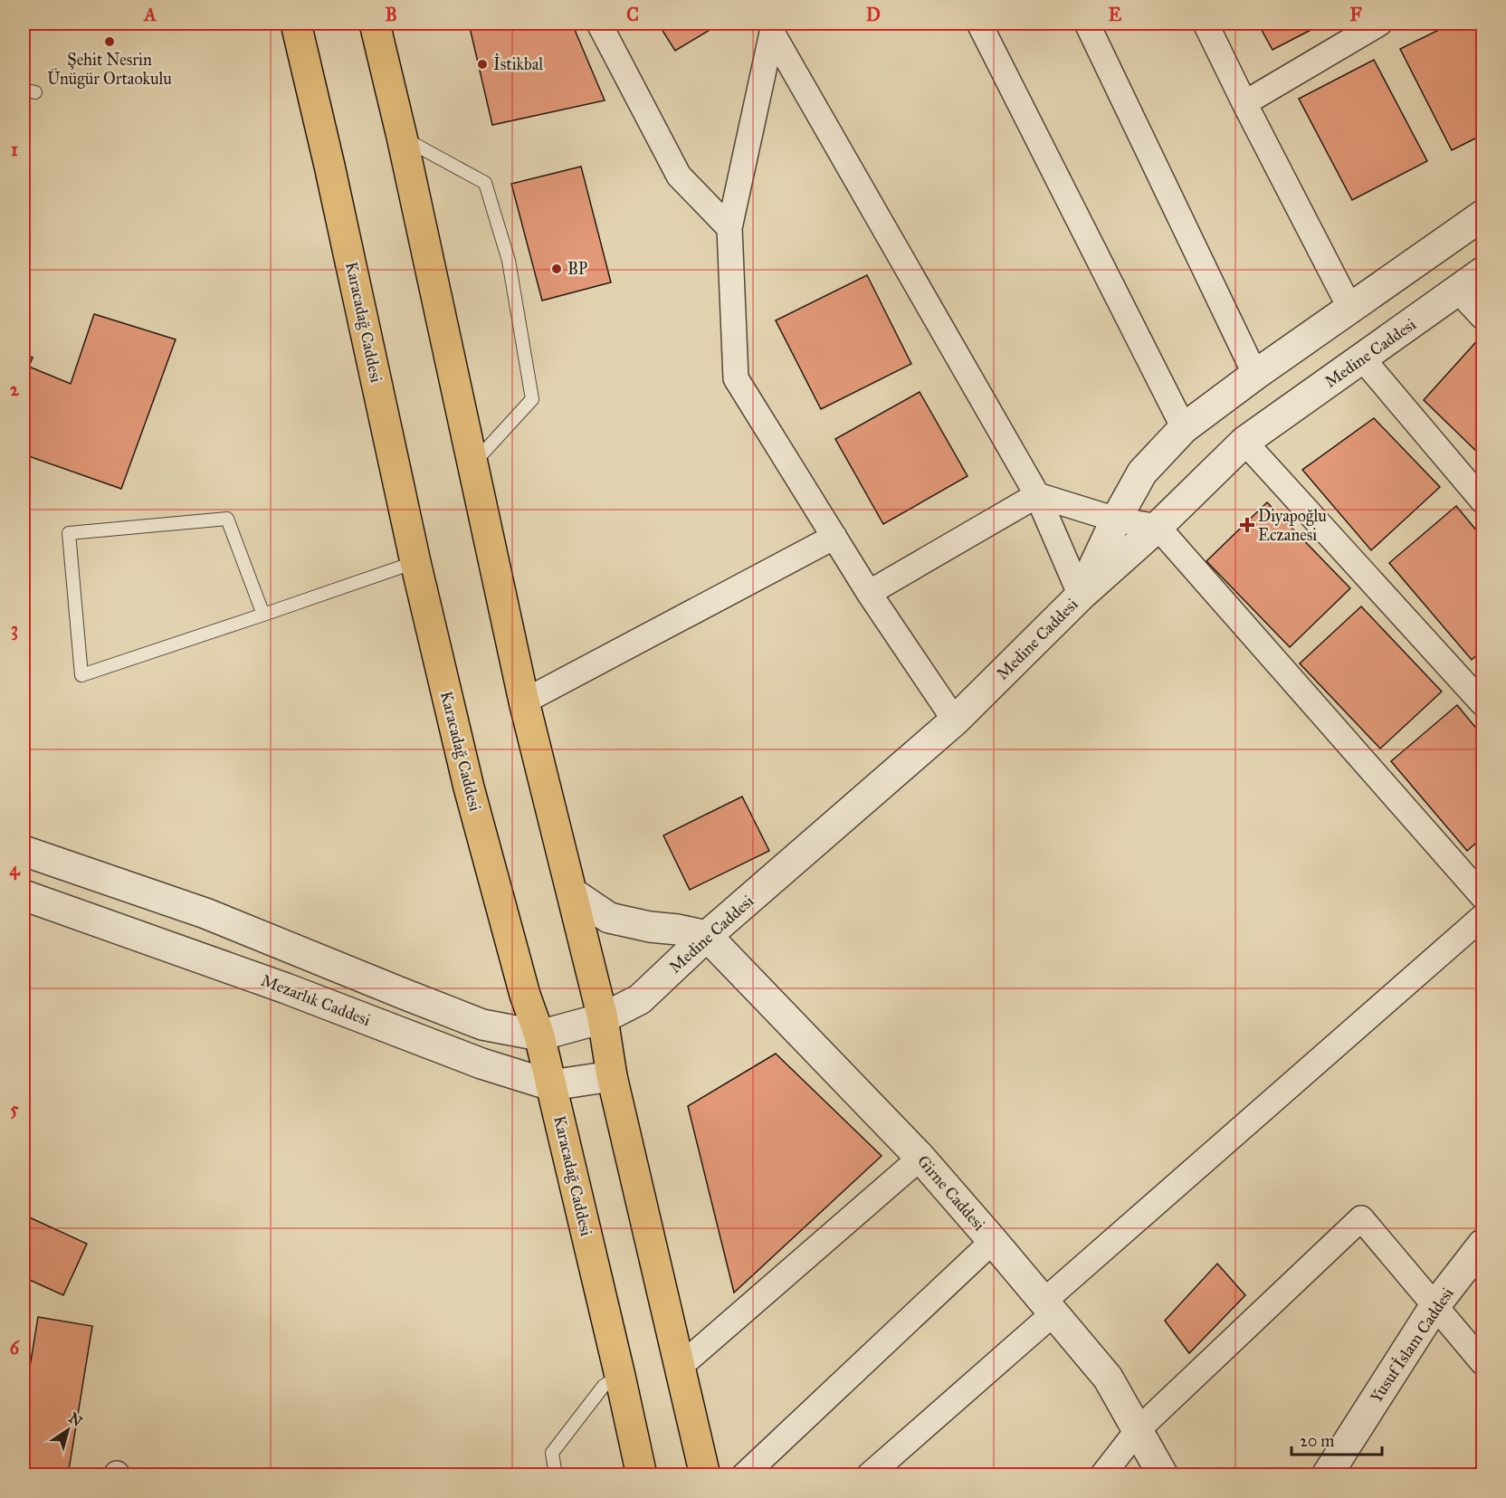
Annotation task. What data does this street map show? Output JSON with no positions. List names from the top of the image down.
{
  "streets": {
    "highway": ["Karacadağ Caddesi"],
    "street": [
      "Medine Caddesi",
      "Mezarlık Caddesi",
      "Girne Caddesi",
      "Yusuf İslam Caddesi"
    ]
  },
  "crossings": [
    ["Karacadağ Caddesi", "Mezarlık Caddesi"],
    ["Medine Caddesi", "Girne Caddesi"]
  ],
  "places": {
    "other": ["Şehit Nesrin Ünügür Ortaokulu", "İstikbal", "BP"],
    "health": ["Diyapoğlu Eczanesi"]
  },
  "scale_bar": "20 m",
  "north": "top right",
  "grid": {
    "columns": [
      "A",
      "B",
      "C",
      "D",
      "E",
      "F"
    ],
    "rows": [
      "1",
      "2",
      "3",
      "4",
      "5",
      "6"
    ]
  }
}
